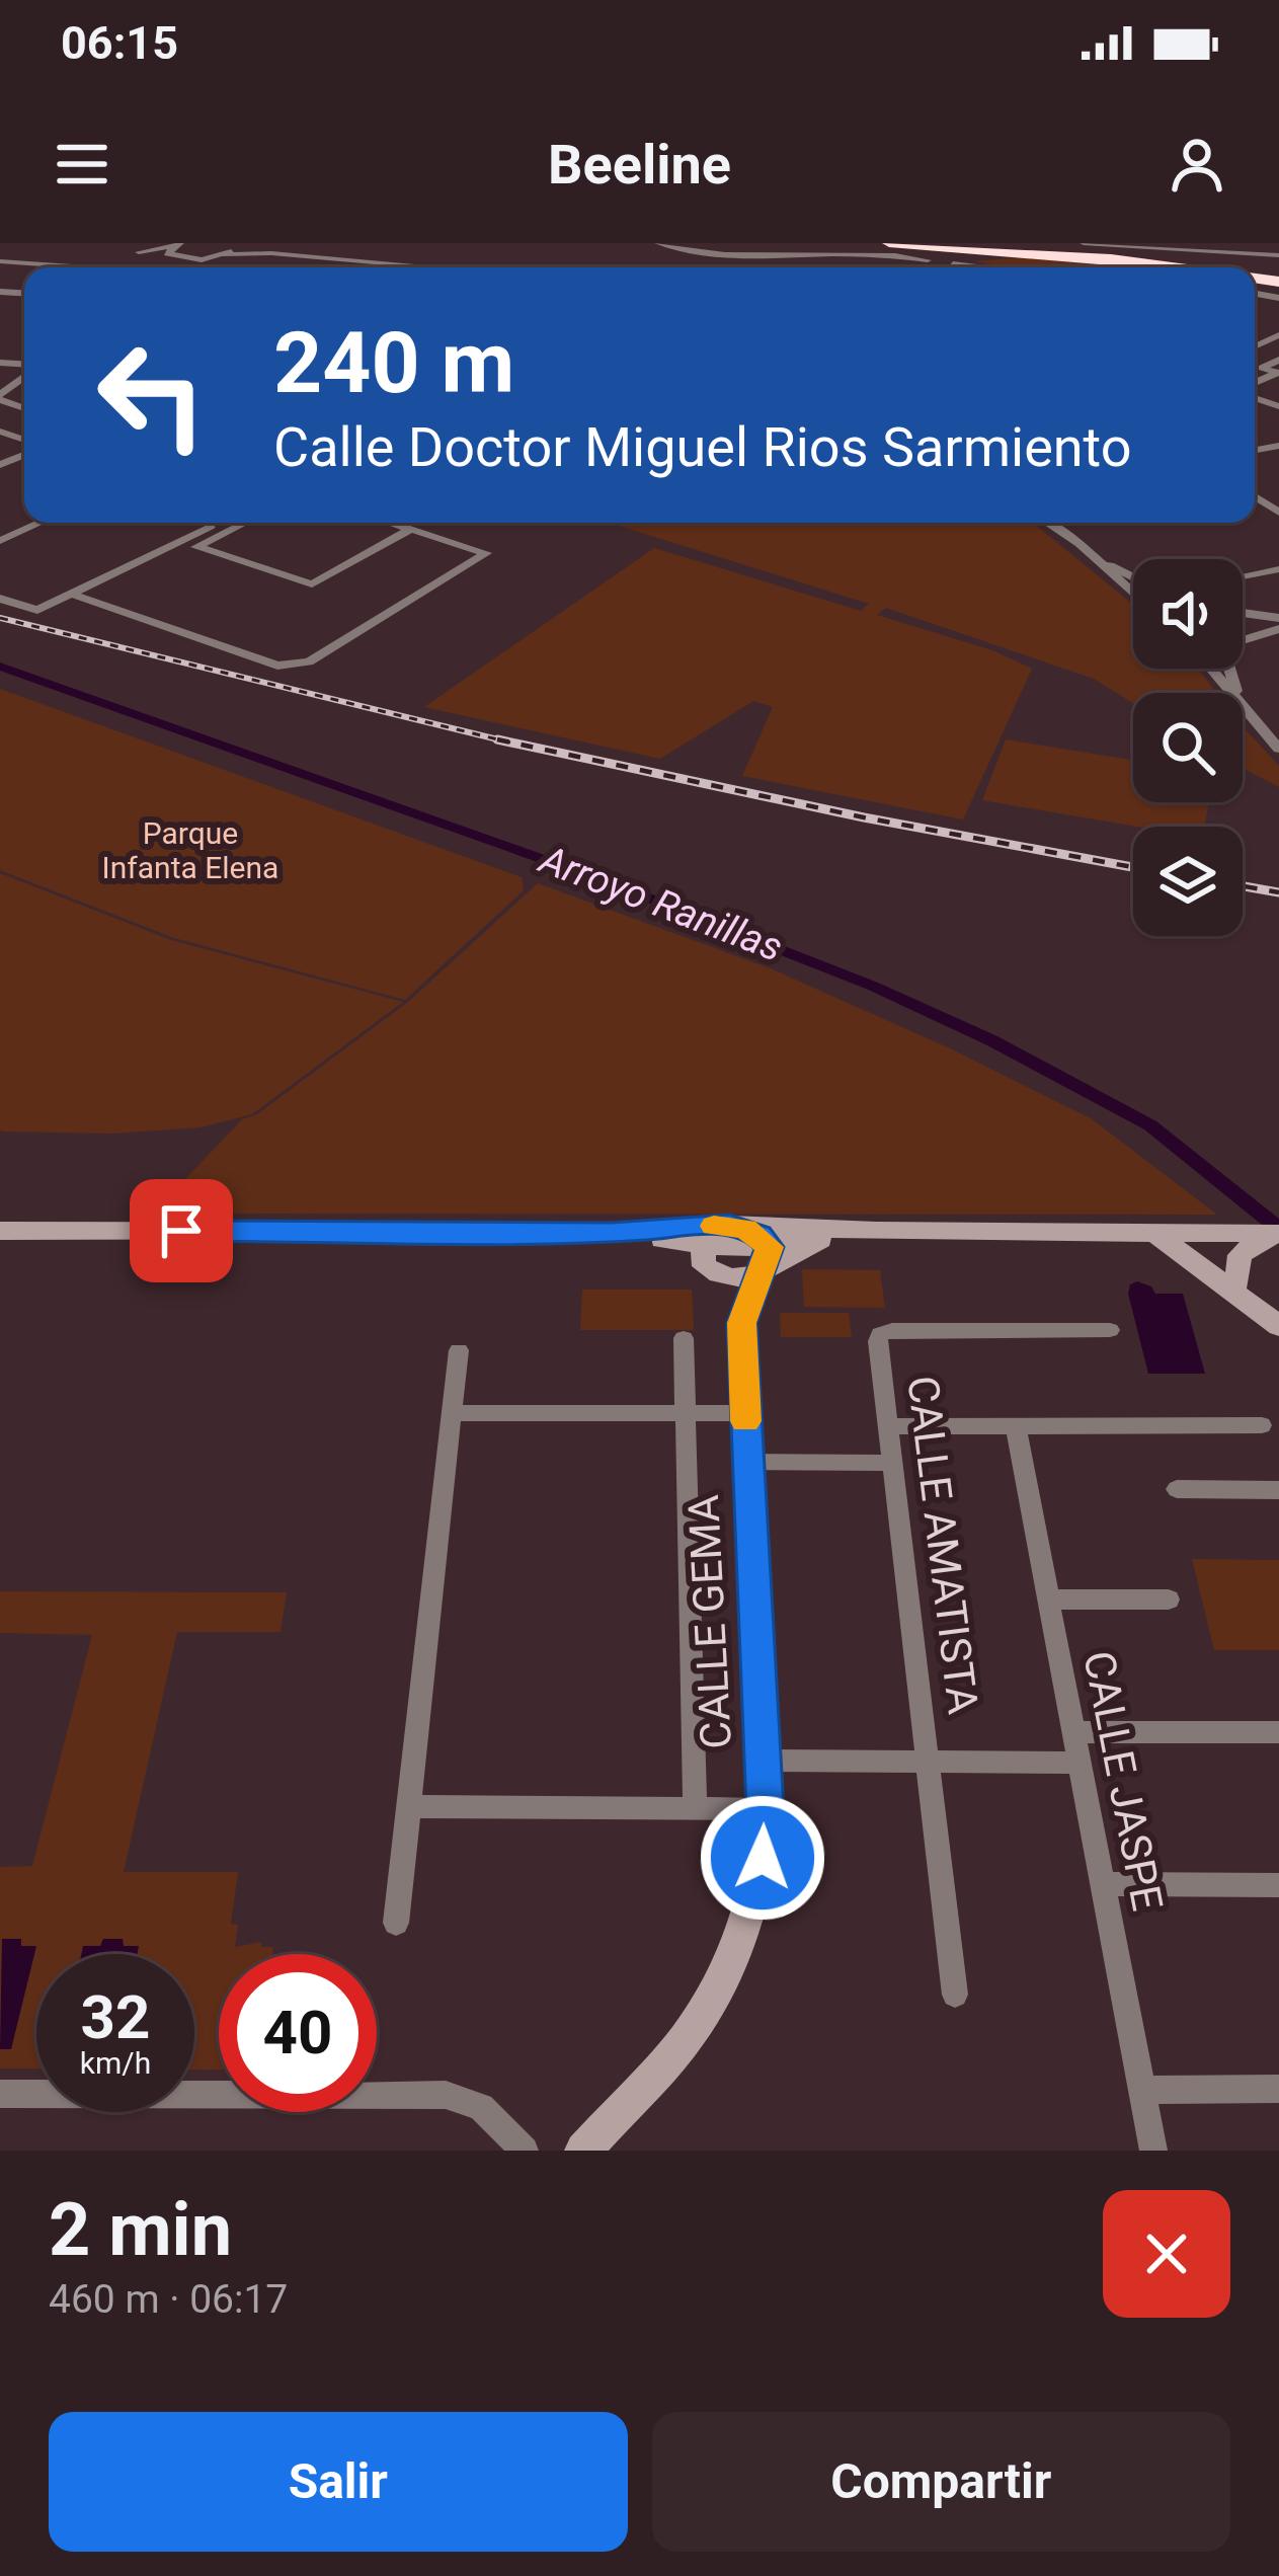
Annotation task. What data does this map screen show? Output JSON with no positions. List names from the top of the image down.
{
  "streets": {
    "street": ["CALLE AMATISTA", "CALLE GEMA", "CALLE JASPE"]
  },
  "water": ["Arroyo Ranillas"],
  "parks": ["Parque Infanta Elena"],
  "page": {
    "status": "06:15",
    "header": "Beeline",
    "turn": ["240 m", "Calle Doctor Miguel Rios Sarmiento"],
    "speed": "32 km/h",
    "limit": "40",
    "heading": ["2 min", "460 m · 06:17"],
    "buttons": ["Salir", "Compartir"]
  }
}
